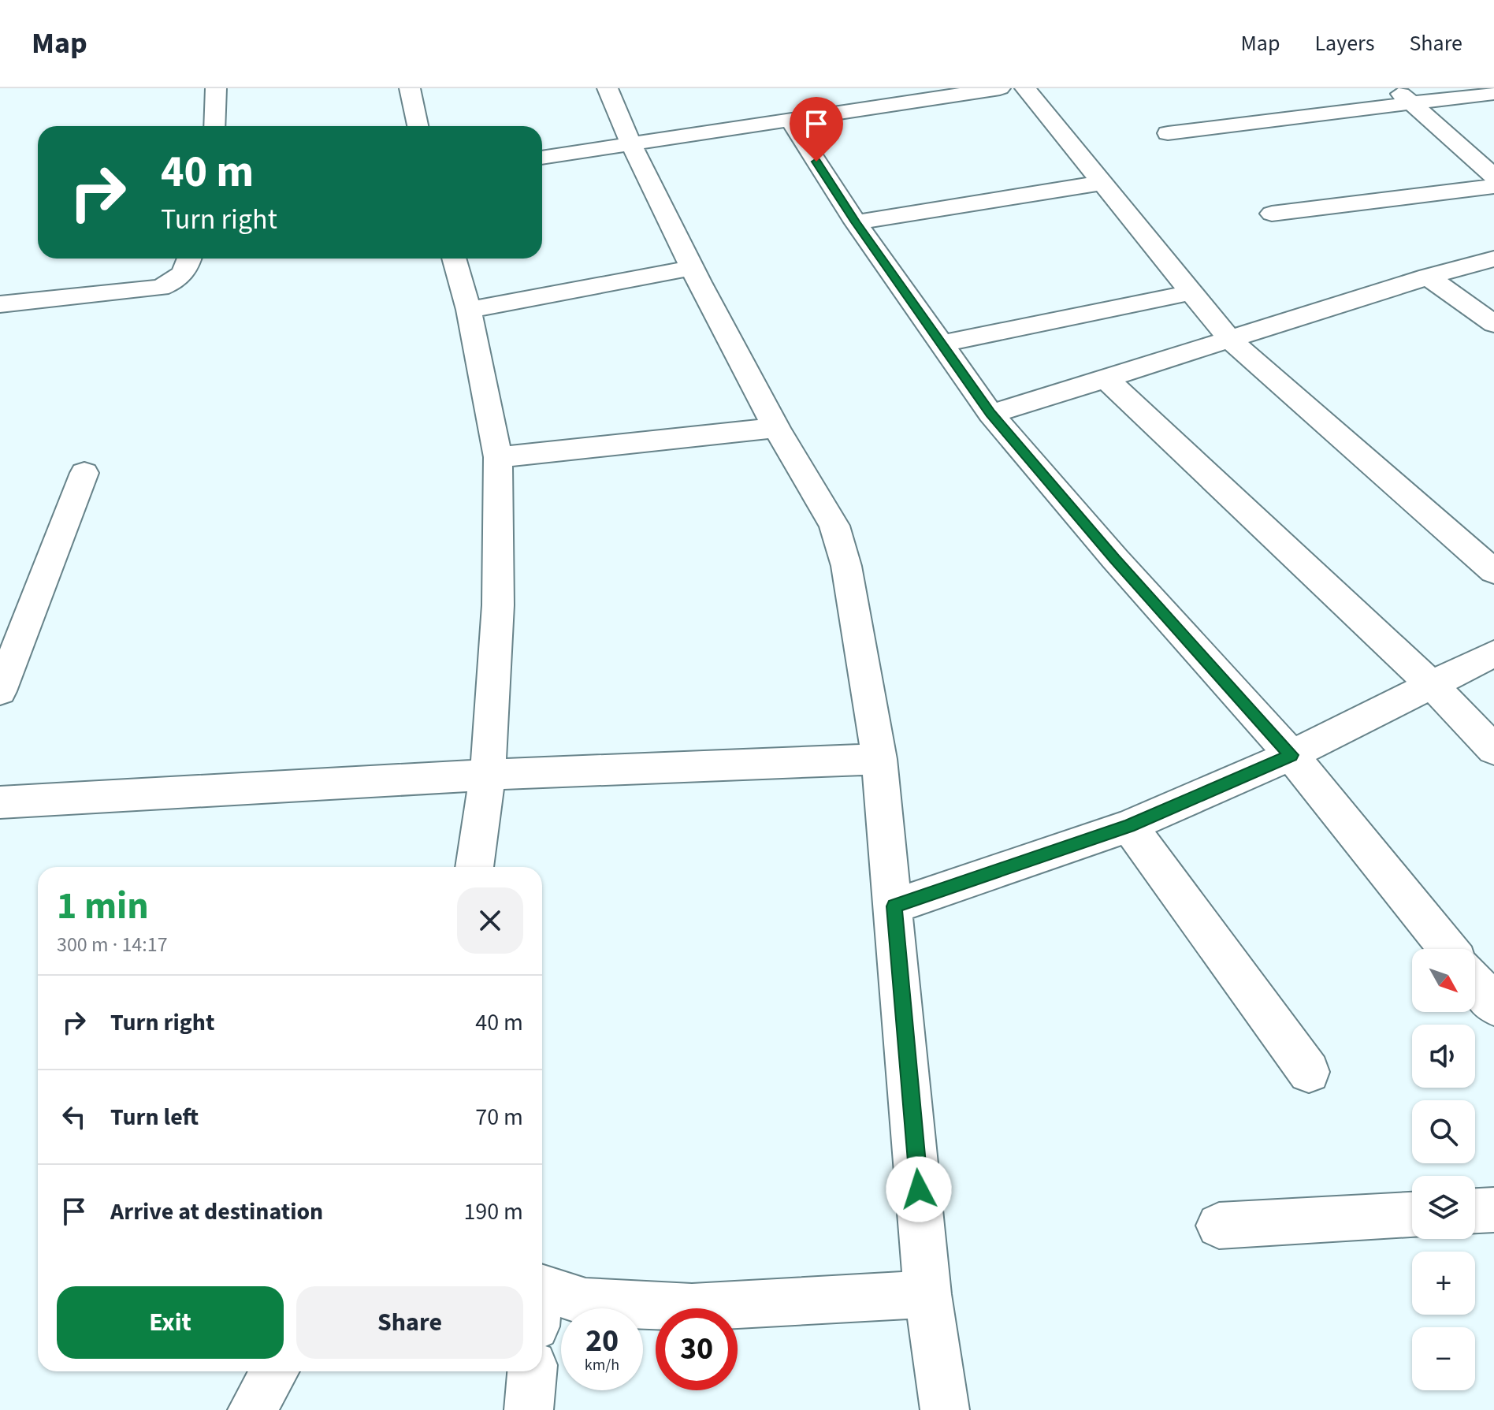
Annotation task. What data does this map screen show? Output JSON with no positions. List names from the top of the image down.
{
  "north": "bottom right",
  "page": {
    "header": "Map",
    "nav": ["Map", "Layers", "Share"],
    "turn": ["40 m", "Turn right"],
    "heading": ["1 min", "300 m · 14:17"],
    "map_buttons": ["+", "−"],
    "list": [
      {
        "name": "Turn right",
        "value": "40 m"
      },
      {
        "name": "Turn left",
        "value": "70 m"
      },
      {
        "name": "Arrive at destination",
        "value": "190 m"
      }
    ],
    "buttons": ["Exit", "Share"],
    "speed": "20 km/h",
    "limit": "30"
  }
}
